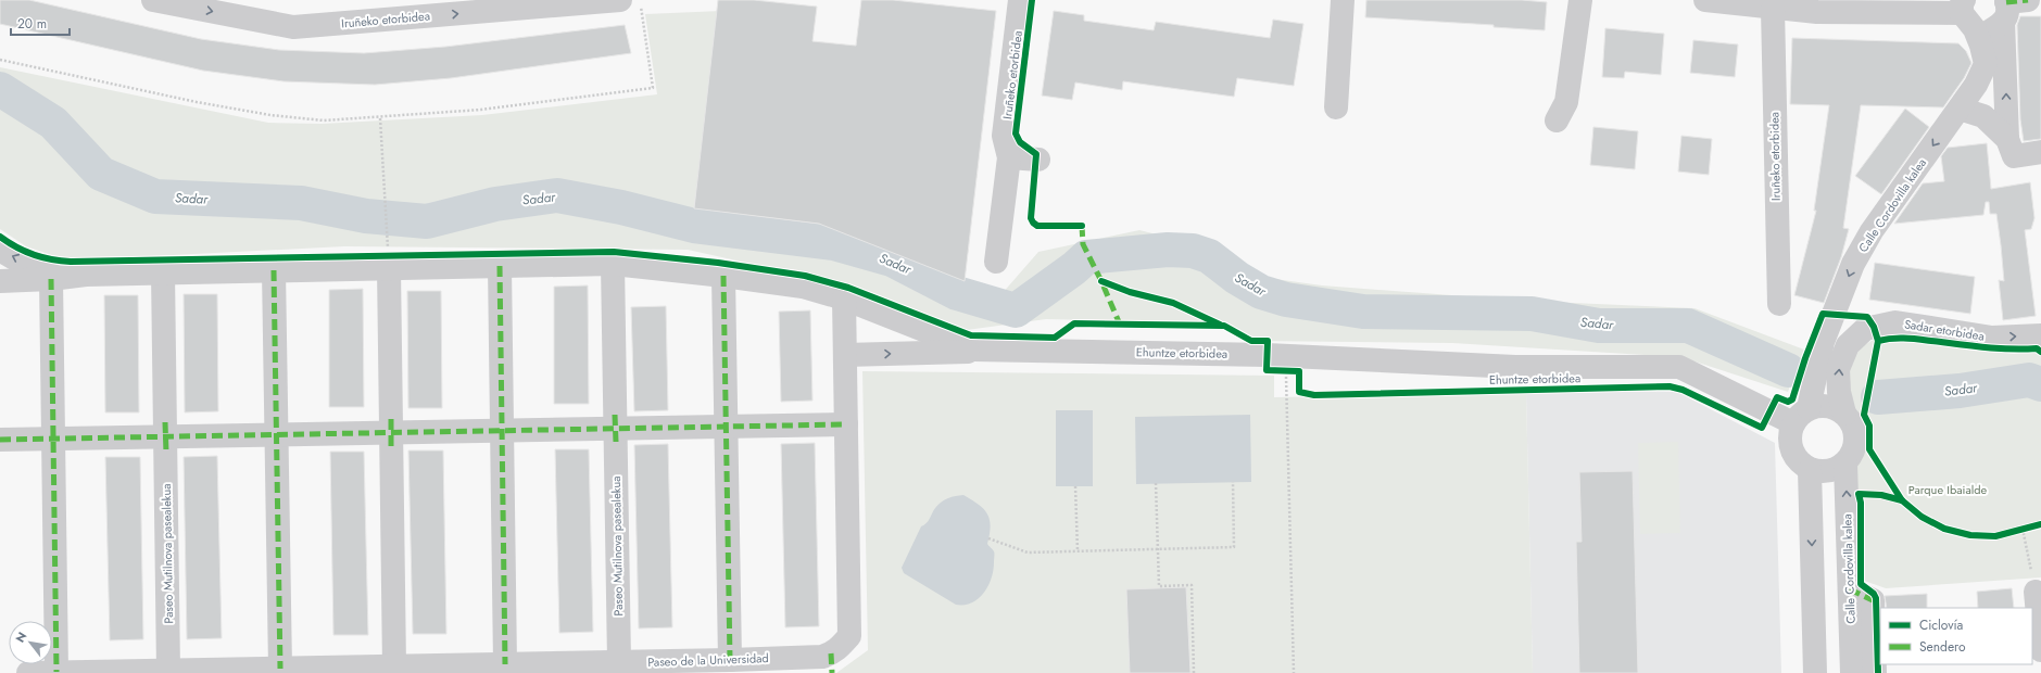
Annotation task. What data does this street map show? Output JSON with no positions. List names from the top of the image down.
{
  "streets": {
    "street": [
      "Iruñeko etorbidea",
      "Calle Cordovilla kalea",
      "Sadar etorbidea",
      "Ehuntze etorbidea",
      "Paseo Mutilnova pasealekua",
      "Paseo de la Universidad"
    ]
  },
  "crossings": [
    ["Calle Cordovilla kalea", "Sadar etorbidea"],
    ["Calle Cordovilla kalea", "Ehuntze etorbidea"],
    ["Sadar etorbidea", "Ehuntze etorbidea"],
    ["Paseo Mutilnova pasealekua", "Paseo de la Universidad"]
  ],
  "one_way": ["Iruñeko etorbidea"],
  "water": ["Sadar"],
  "parks": ["Parque Ibaialde"],
  "legend": ["Ciclovía", "Sendero"],
  "scale_bar": "20 m",
  "north": "top left"
}
